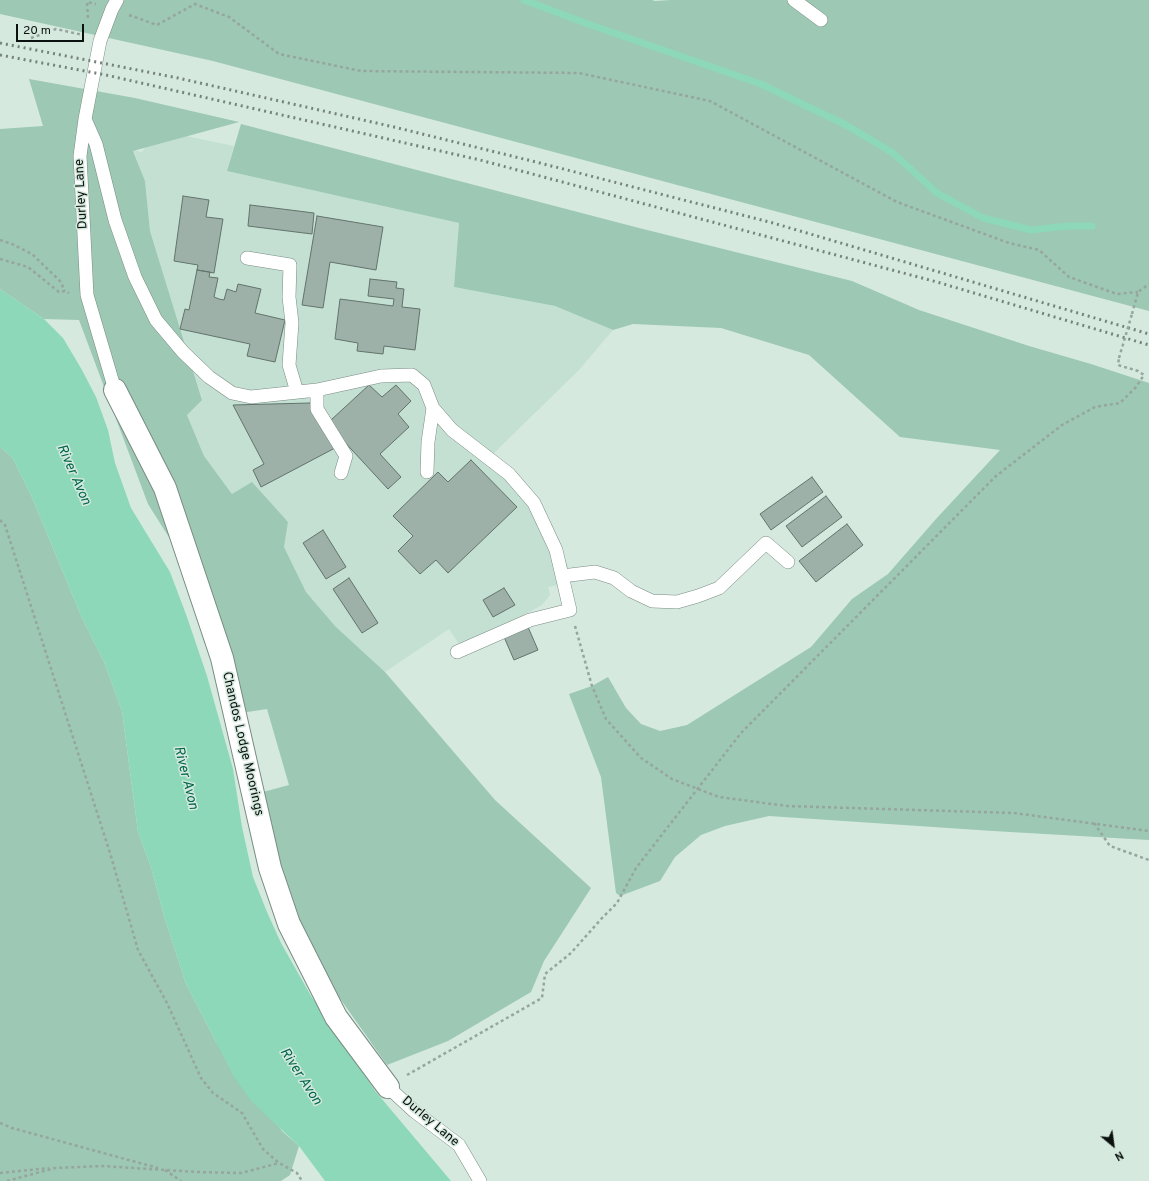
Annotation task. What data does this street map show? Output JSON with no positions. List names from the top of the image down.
{
  "streets": {
    "street": ["Chandos Lodge Moorings"],
    "lane": ["Durley Lane"]
  },
  "crossings": [
    ["Durley Lane", "Chandos Lodge Moorings"]
  ],
  "water": ["River Avon"],
  "scale_bar": "20 m",
  "north": "bottom right"
}
